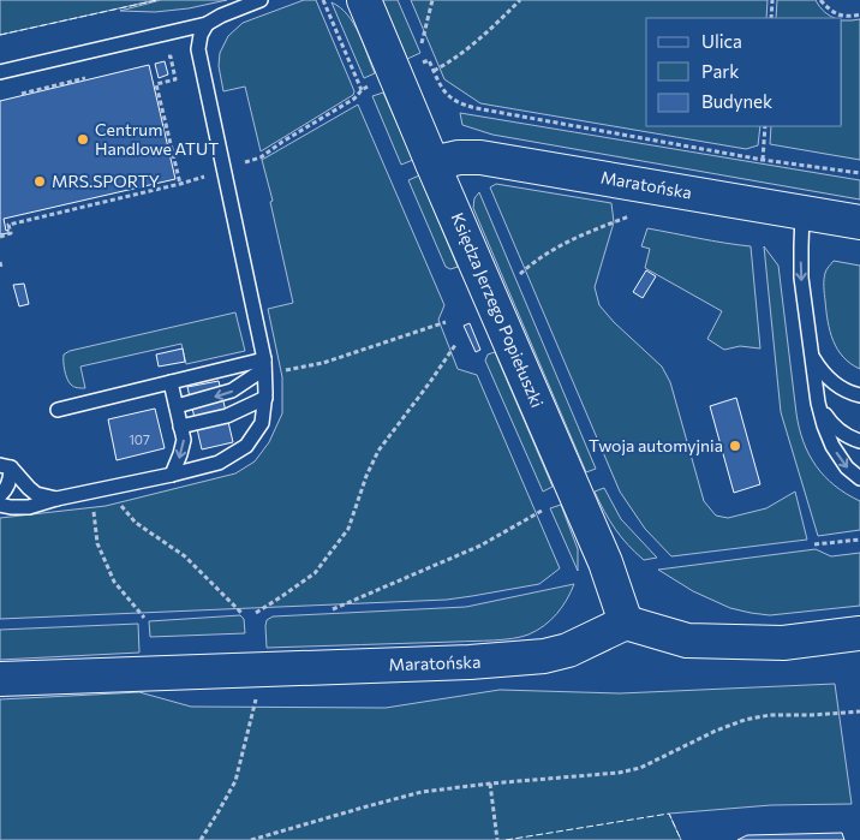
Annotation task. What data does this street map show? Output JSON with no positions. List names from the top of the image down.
{
  "streets": {
    "street": ["Maratońska", "Księdza Jerzego Popiełuszki"]
  },
  "crossings": [
    ["Maratońska", "Księdza Jerzego Popiełuszki"]
  ],
  "places": ["Centrum Handlowe ATUT", "MRS.SPORTY", "Twoja automyjnia"],
  "house_numbers": ["107"],
  "legend": ["Ulica", "Park", "Budynek"]
}
